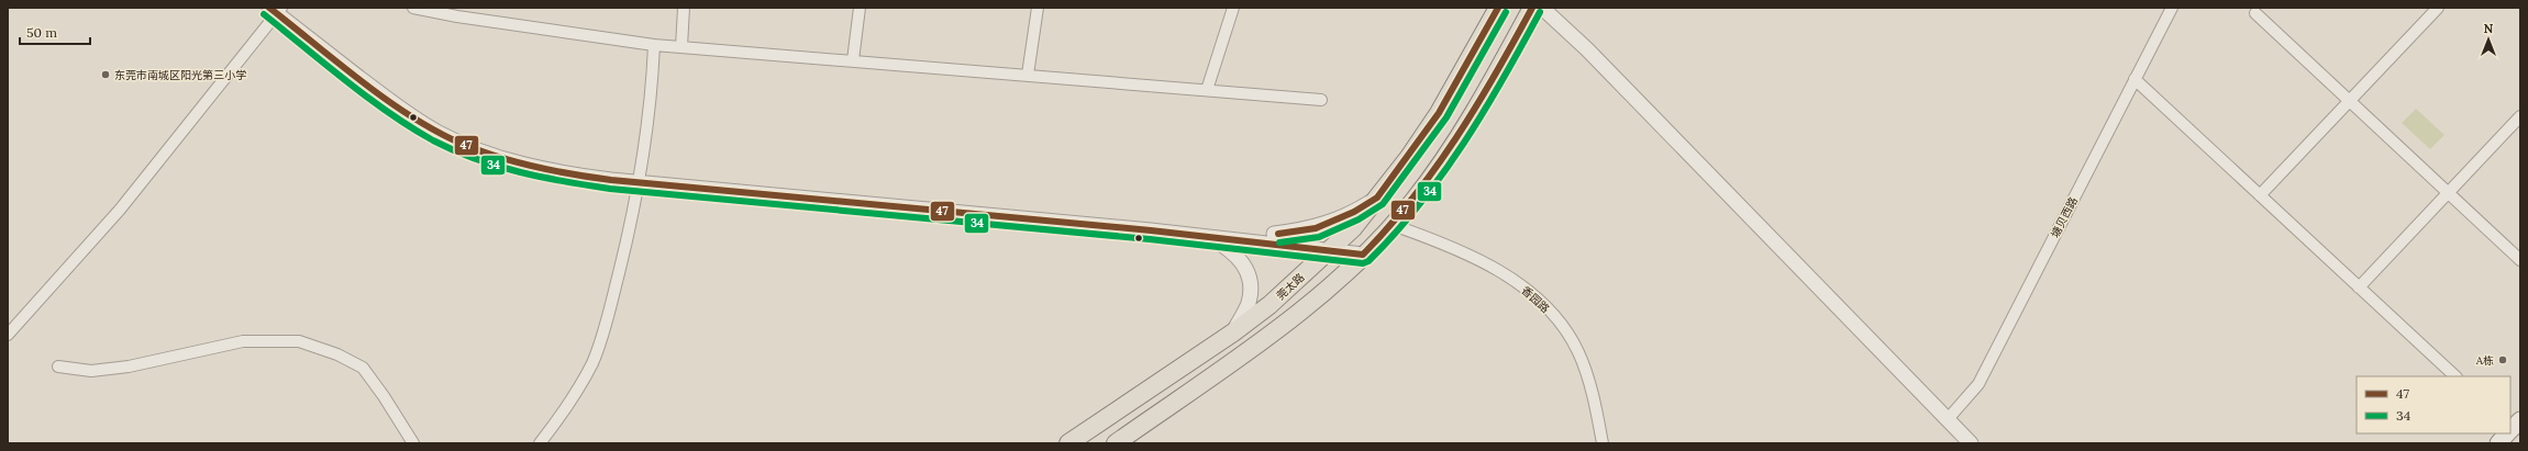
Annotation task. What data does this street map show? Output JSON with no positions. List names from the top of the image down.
{
  "streets": {
    "main road": ["莞太路"],
    "street": ["塘贝西路", "香园路"]
  },
  "places": ["东莞市南城区阳光第三小学", "A栋"],
  "lines": ["transit line 47", "transit line 34"],
  "legend": ["47", "34"],
  "scale_bar": "50 m",
  "north": "top"
}
